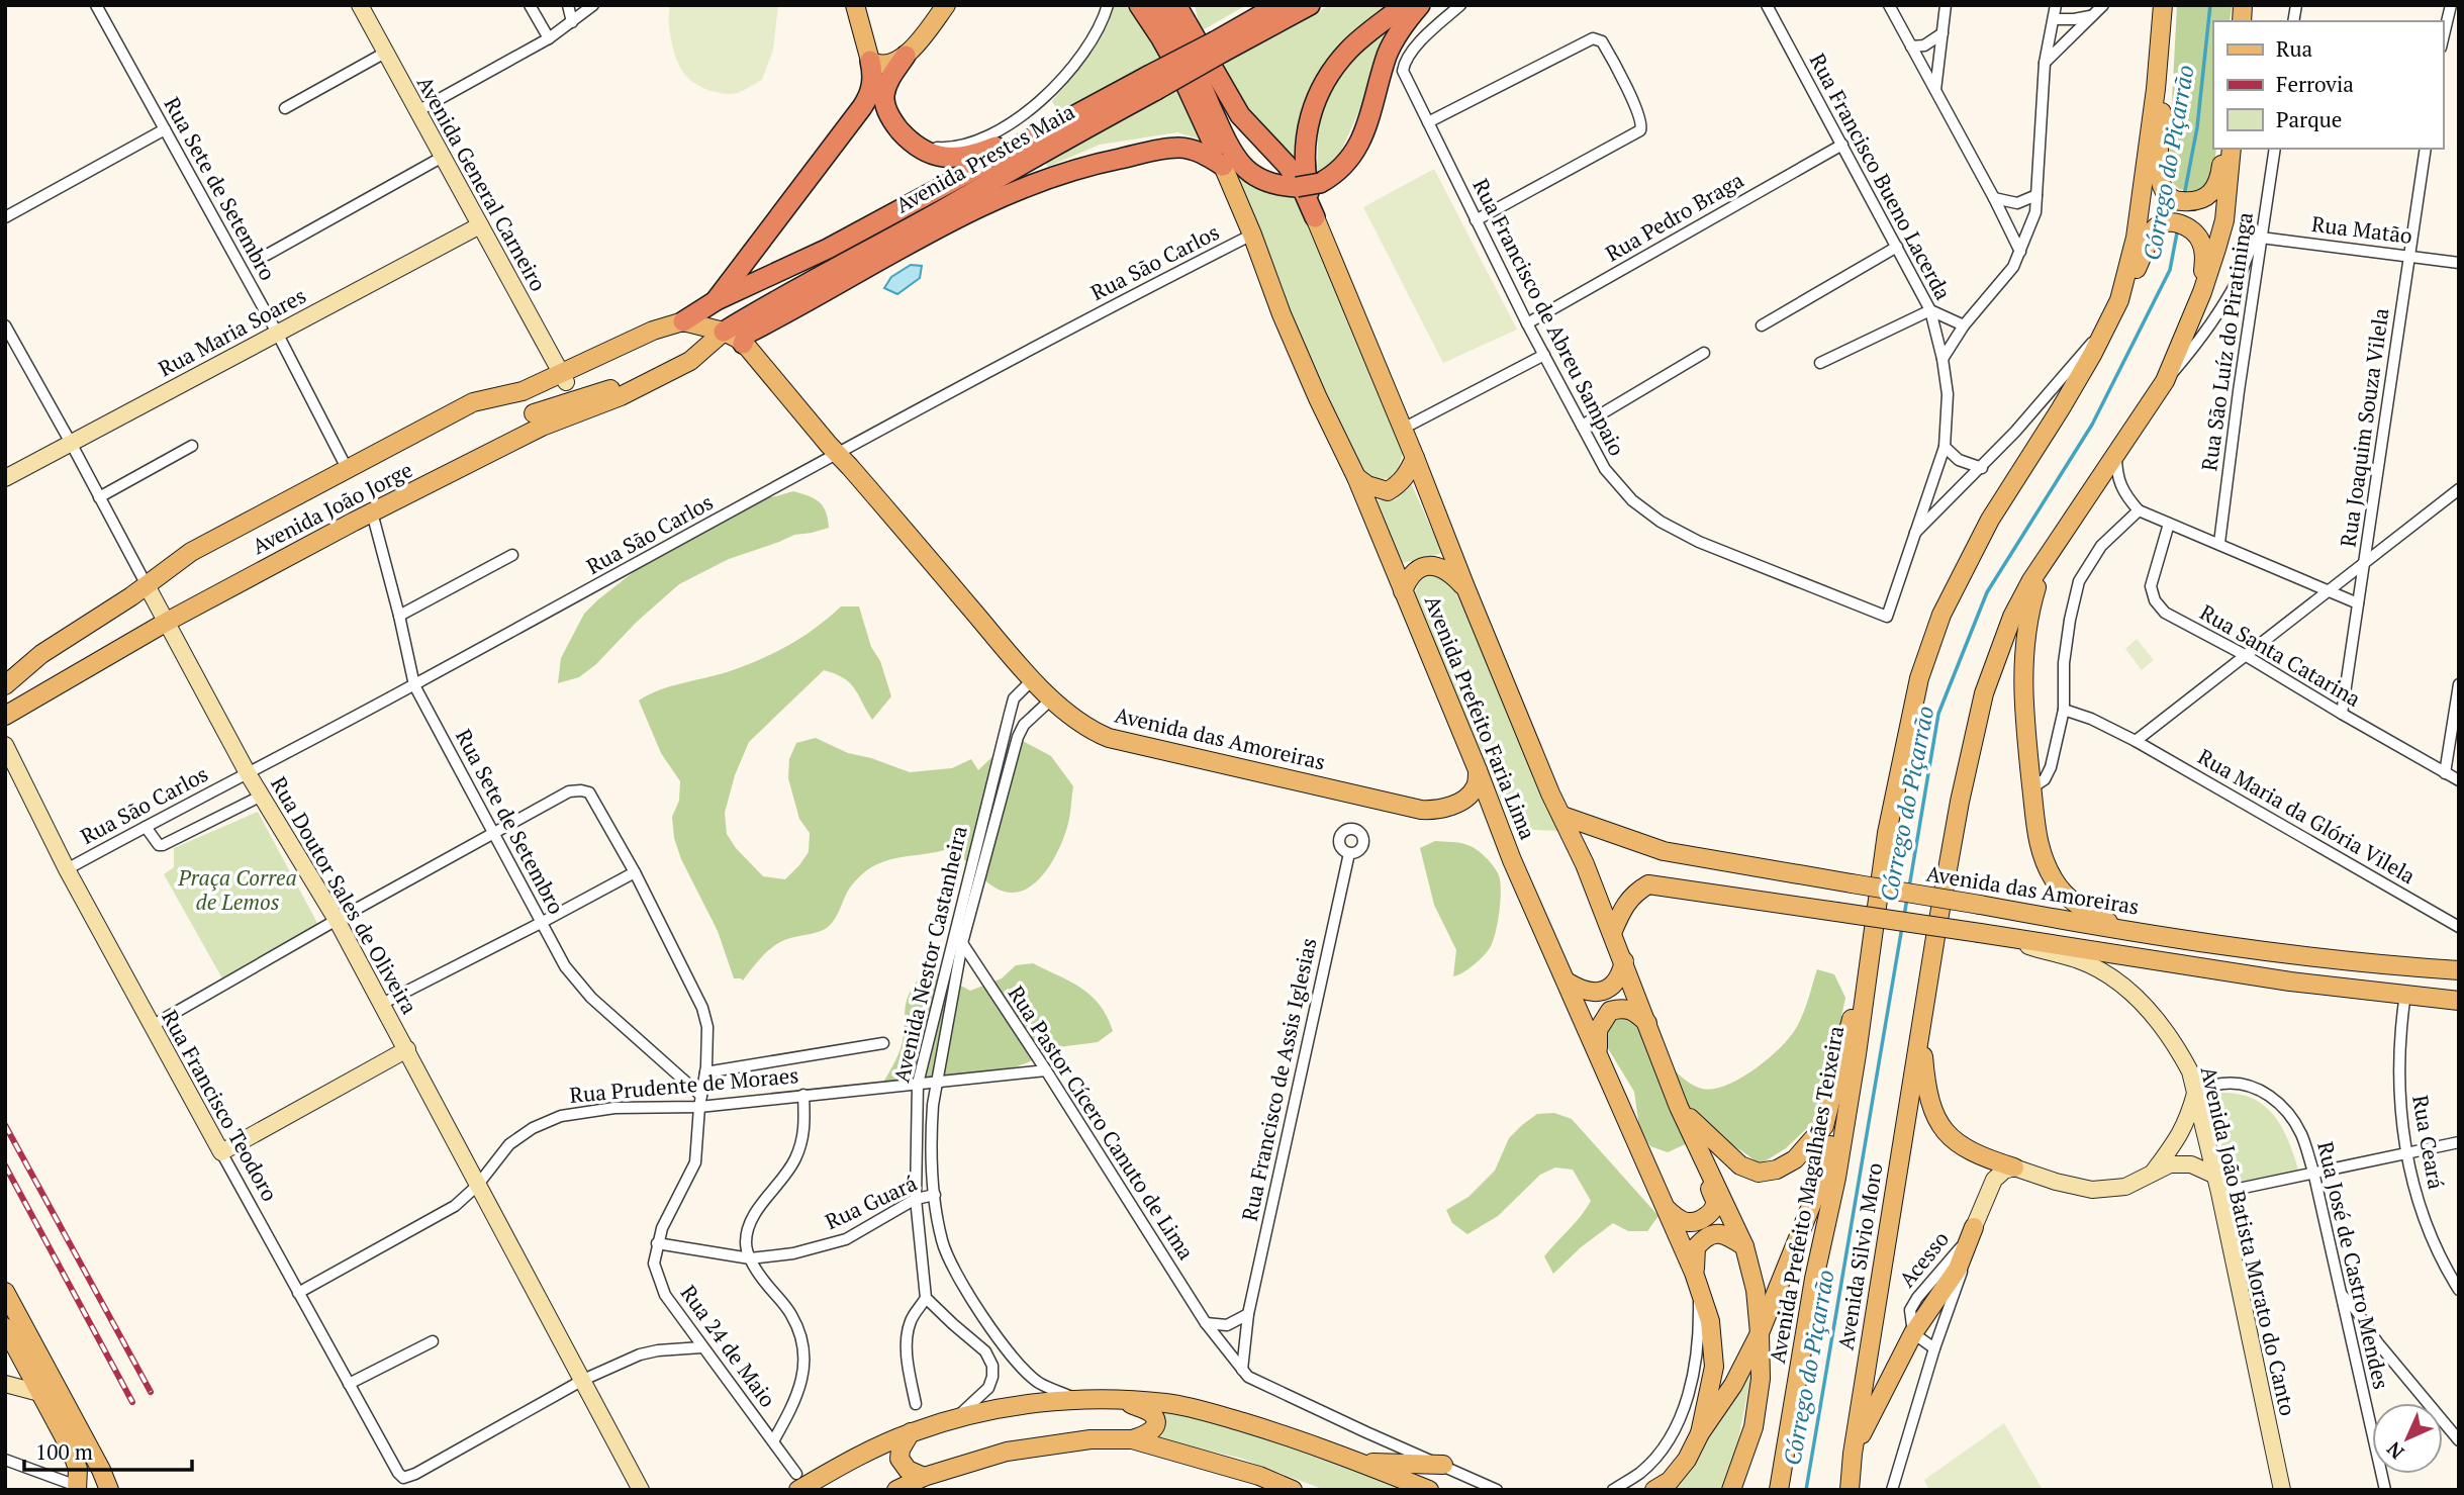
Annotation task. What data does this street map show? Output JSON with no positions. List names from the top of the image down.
{
  "streets": {
    "highway": ["Avenida Prestes Maia", "Avenida João Jorge"],
    "main road": [
      "Avenida Prefeito Faria Lima",
      "Avenida das Amoreiras",
      "Avenida Prefeito Magalhães Teixeira",
      "Avenida Silvio Moro"
    ],
    "street": [
      "Rua Francisco Bueno Lacerda",
      "Avenida General Carneiro",
      "Rua Sete de Setembro",
      "Rua Pedro Braga",
      "Rua Matão",
      "Rua São Carlos",
      "Rua Francisco de Abreu Sampaio",
      "Rua Maria Soares",
      "Rua São Luíz do Piratininga",
      "Rua Joaquim Souza Vilela",
      "Rua Santa Catarina",
      "Rua Maria da Glória Vilela",
      "Rua Doutor Sales de Oliveira",
      "Avenida Nestor Castanheira",
      "Rua Francisco de Assis Iglesias",
      "Rua Prudente de Moraes",
      "Rua Francisco Teodoro",
      "Rua Pastor Cícero Canuto de Lima",
      "Rua Ceará",
      "Rua Guará",
      "Avenida João Batista Morato do Canto",
      "Rua José de Castro Mendes",
      "Rua 24 de Maio"
    ]
  },
  "crossings": [
    ["Avenida Prestes Maia", "Avenida João Jorge"],
    ["Rua Francisco Bueno Lacerda", "Rua Pedro Braga"],
    ["Rua Francisco Bueno Lacerda", "Rua Francisco de Abreu Sampaio"],
    ["Avenida General Carneiro", "Rua Maria Soares"],
    ["Avenida General Carneiro", "Avenida João Jorge"],
    ["Rua Sete de Setembro", "Rua São Carlos"],
    ["Rua Sete de Setembro", "Rua Maria Soares"],
    ["Rua Sete de Setembro", "Avenida João Jorge"],
    ["Rua Sete de Setembro", "Rua Prudente de Moraes"],
    ["Rua Sete de Setembro", "Rua 24 de Maio"],
    ["Rua Pedro Braga", "Rua Francisco de Abreu Sampaio"],
    ["Rua Matão", "Rua São Luíz do Piratininga"],
    ["Rua Matão", "Rua Joaquim Souza Vilela"],
    ["Rua São Carlos", "Avenida Prefeito Faria Lima"],
    ["Rua São Carlos", "Avenida das Amoreiras"],
    ["Rua São Carlos", "Rua Doutor Sales de Oliveira"],
    ["Rua São Carlos", "Rua Francisco Teodoro"],
    ["Rua Maria Soares", "Rua Doutor Sales de Oliveira"],
    ["Rua Joaquim Souza Vilela", "Rua Santa Catarina"],
    ["Avenida João Jorge", "Rua Doutor Sales de Oliveira"],
    ["Avenida Prefeito Faria Lima", "Avenida das Amoreiras"],
    ["Avenida Prefeito Faria Lima", "Avenida Prefeito Magalhães Teixeira"],
    ["Avenida das Amoreiras", "Avenida Nestor Castanheira"],
    ["Rua Doutor Sales de Oliveira", "Rua Prudente de Moraes"],
    ["Rua Doutor Sales de Oliveira", "Rua Francisco Teodoro"],
    ["Avenida Nestor Castanheira", "Rua Prudente de Moraes"],
    ["Avenida Nestor Castanheira", "Rua Pastor Cícero Canuto de Lima"],
    ["Avenida Nestor Castanheira", "Rua Guará"],
    ["Rua Prudente de Moraes", "Rua Francisco Teodoro"],
    ["Rua Prudente de Moraes", "Rua Pastor Cícero Canuto de Lima"],
    ["Rua Prudente de Moraes", "Rua 24 de Maio"],
    ["Rua Guará", "Rua 24 de Maio"],
    ["Avenida João Batista Morato do Canto", "Rua José de Castro Mendes"]
  ],
  "water": ["Córrego do Piçarrão"],
  "parks": ["Praça Correa de Lemos"],
  "legend": ["Rua", "Ferrovia", "Parque"],
  "scale_bar": "100 m",
  "north": "bottom left"
}
